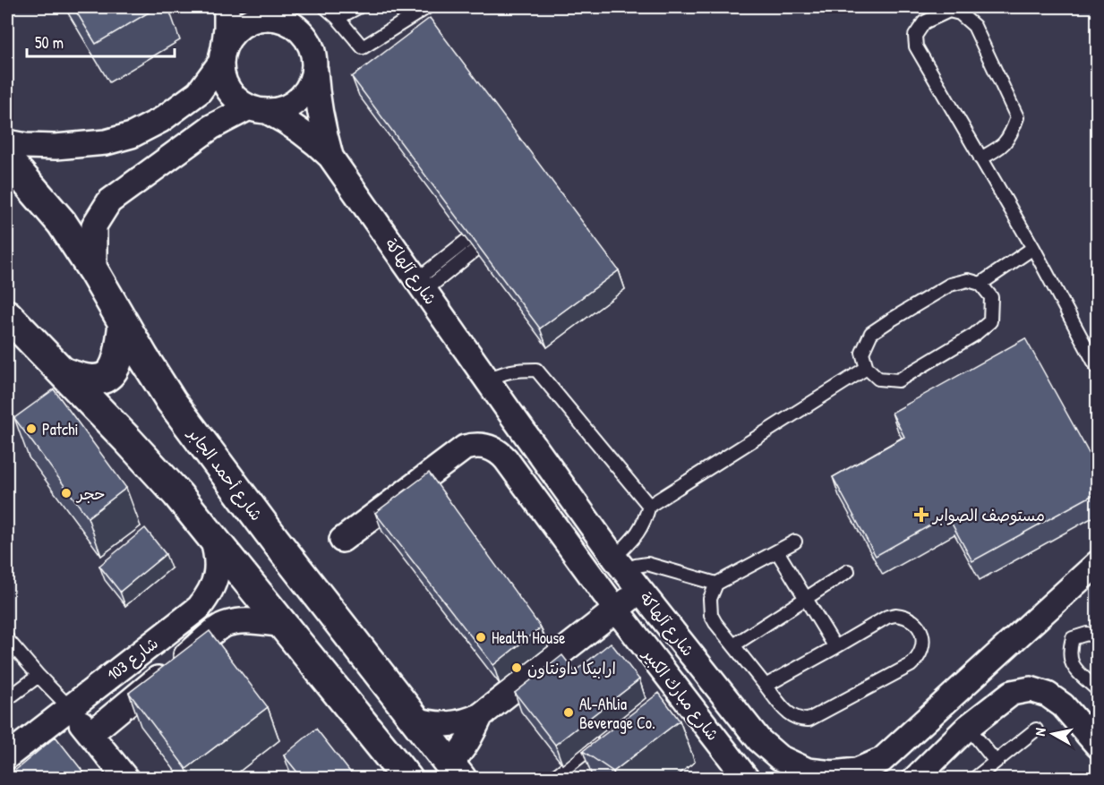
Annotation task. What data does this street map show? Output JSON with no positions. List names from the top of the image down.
{
  "streets": {
    "main road": ["شارع أحمد الجابر"],
    "street": ["شارع آلهاكة", "شارع 103", "شارع مبارك الكبير"]
  },
  "places": {
    "other": [
      "Patchi",
      "حجر",
      "Health House",
      "ارابيكا داونتاون",
      "Al-Ahlia Beverage Co."
    ],
    "health": ["مستوصف الصوابر"]
  },
  "scale_bar": "50 m",
  "north": "left"
}
